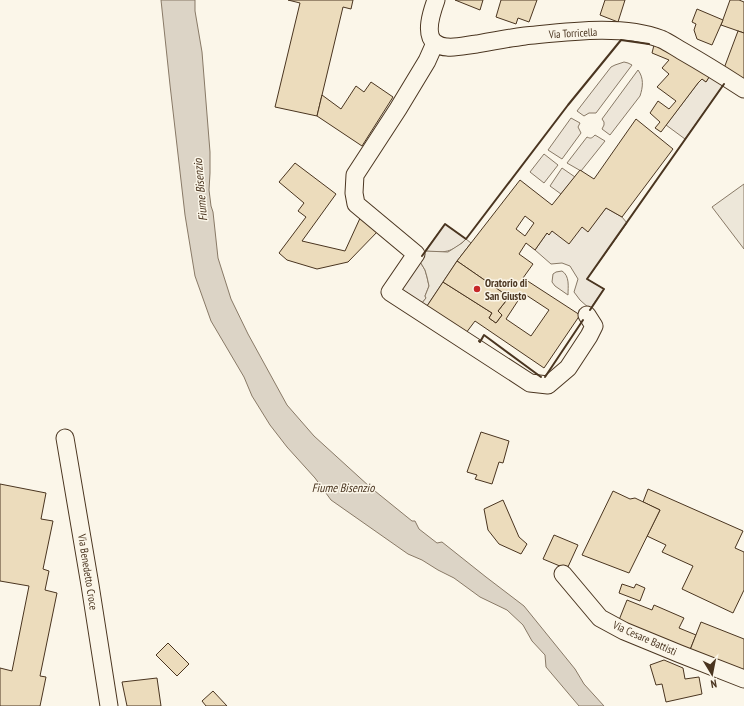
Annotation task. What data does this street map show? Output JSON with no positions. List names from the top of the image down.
{
  "streets": {
    "street": ["Via Torricella", "Via Benedetto Croce", "Via Cesare Battisti"]
  },
  "water": ["Fiume Bisenzio"],
  "places": ["Oratorio di San Giusto"],
  "north": "bottom"
}
